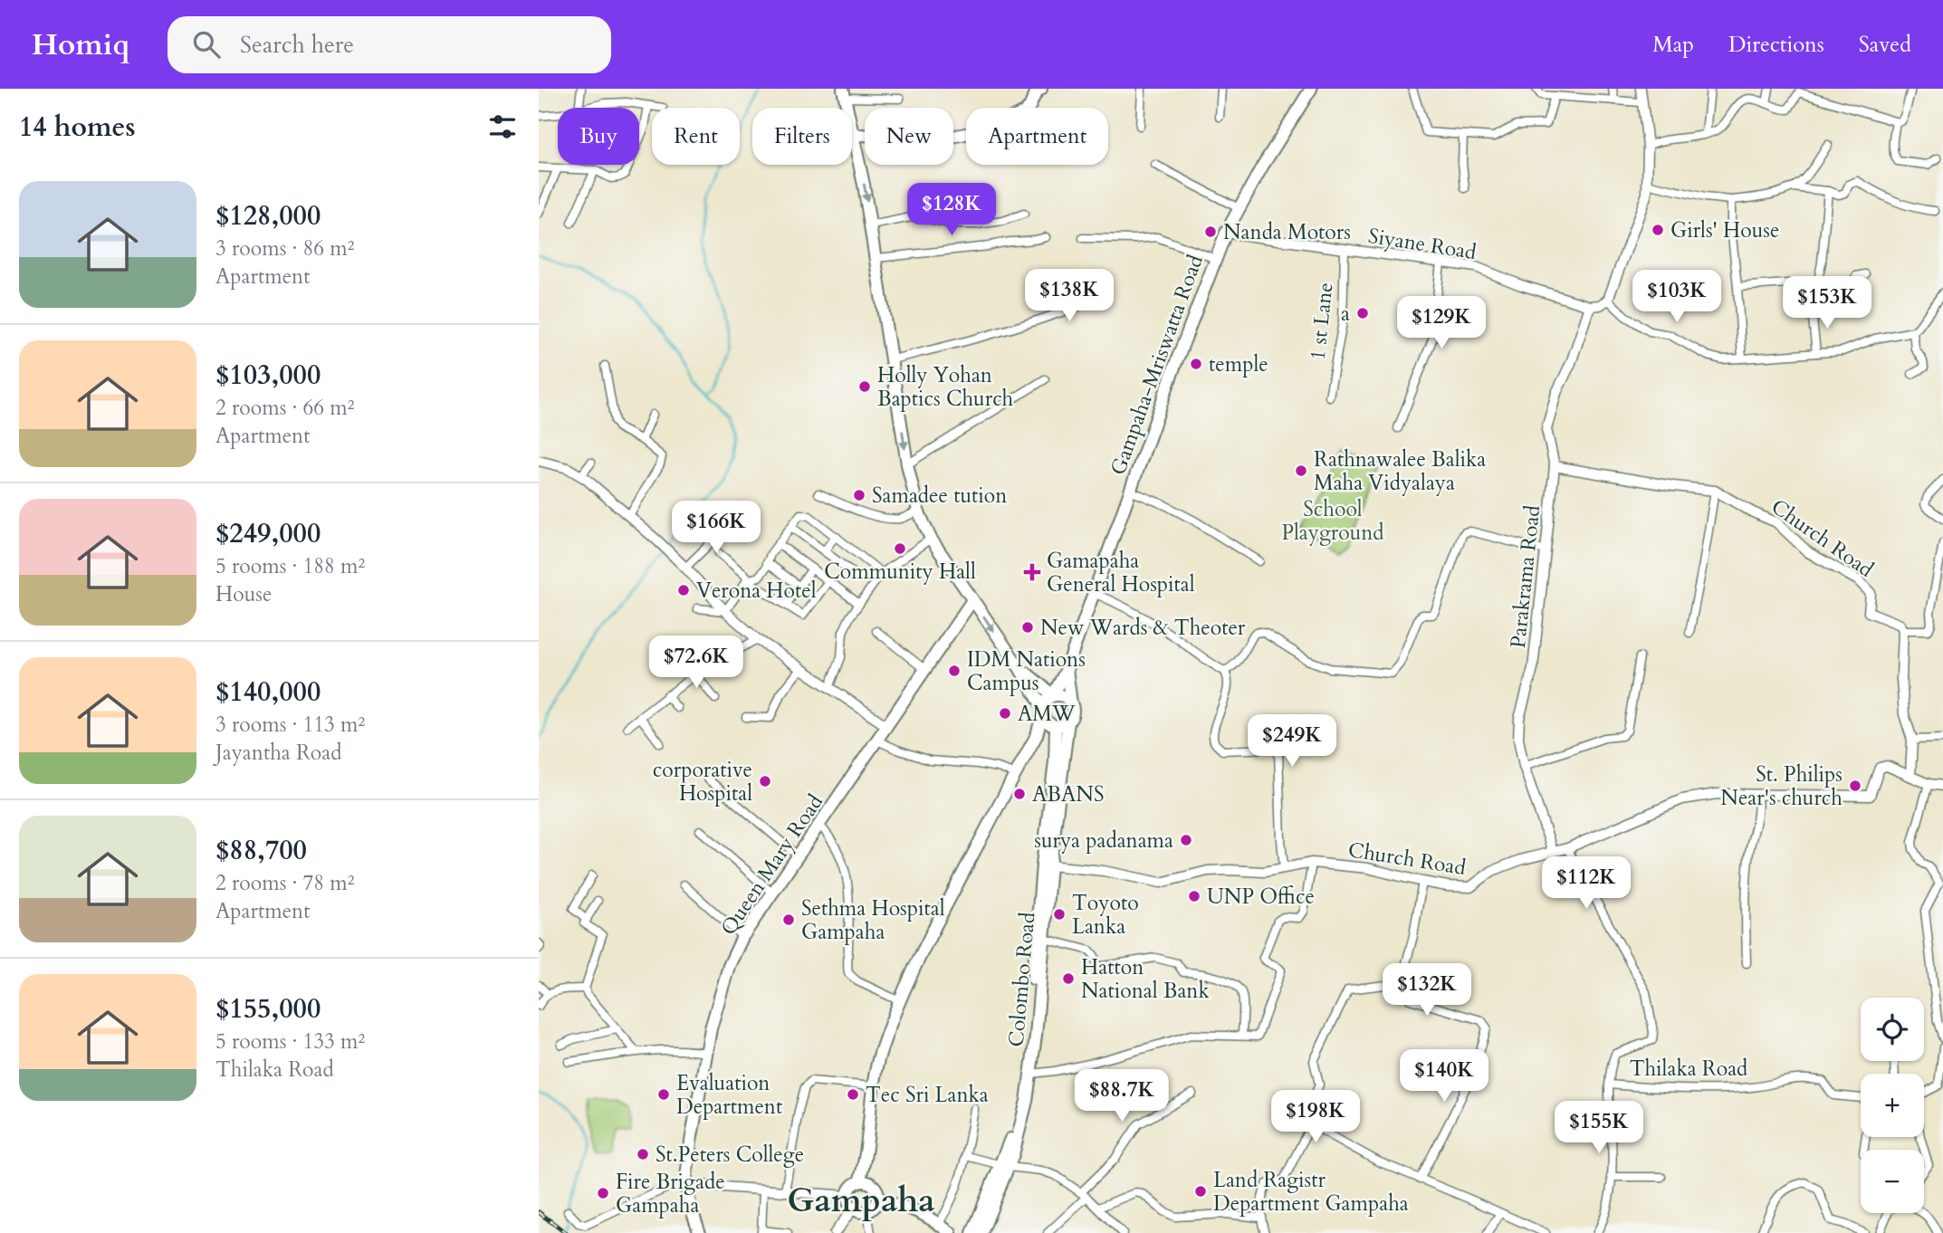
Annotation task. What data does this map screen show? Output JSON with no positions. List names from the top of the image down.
{
  "streets": {
    "main road": ["Gampaha-Mriswatta Road", "Queen Mary Road", "Colombo Road"],
    "street": [
      "Siyane Road",
      "1 st Lane",
      "Church Road",
      "Parakrama Road",
      "Thilaka Road"
    ]
  },
  "crossings": [
    ["Siyane Road", "1 st Lane"],
    ["Siyane Road", "Gampaha-Mriswatta Road"],
    ["Siyane Road", "Parakrama Road"],
    ["Gampaha-Mriswatta Road", "Colombo Road"],
    ["Church Road", "Parakrama Road"],
    ["Church Road", "Colombo Road"]
  ],
  "districts": ["Gampaha"],
  "parks": ["School Playground"],
  "places": {
    "other": [
      "Girls' House",
      "Nanda Motors",
      "a",
      "temple",
      "Holly Yohan Baptics Church",
      "Rathnawalee Balika Maha Vidyalaya",
      "Samadee tution",
      "Community Hall",
      "Verona Hotel",
      "New Wards & Theoter",
      "IDM Nations Campus",
      "AMW",
      "corporative Hospital",
      "St. Philips Near's church",
      "ABANS",
      "surya padanama",
      "UNP Office",
      "Toyoto Lanka",
      "Sethma Hospital Gampaha",
      "Hatton National Bank",
      "Evaluation Department",
      "Tec Sri Lanka",
      "St.Peters College",
      "Land Ragistr Department Gampaha",
      "Fire Brigade Gampaha"
    ],
    "health": ["Gamapaha General Hospital"]
  },
  "page": {
    "header": "Homiq",
    "search": "Search here",
    "nav": ["Map", "Directions", "Saved"],
    "heading": "14 homes",
    "chip": [
      "Buy",
      "Rent",
      "Filters",
      "New",
      "Apartment"
    ],
    "list": [
      {
        "name": "$128,000",
        "note": "3 rooms · 86 m² · Apartment"
      },
      {
        "name": "$103,000",
        "note": "2 rooms · 66 m² · Apartment"
      },
      {
        "name": "$249,000",
        "note": "5 rooms · 188 m² · House"
      },
      {
        "name": "$140,000",
        "note": "3 rooms · 113 m² · Jayantha Road"
      },
      {
        "name": "$88,700",
        "note": "2 rooms · 78 m² · Apartment"
      },
      {
        "name": "$155,000",
        "note": "5 rooms · 133 m² · Thilaka Road"
      }
    ],
    "price": [
      "$128K",
      "$138K",
      "$103K",
      "$153K",
      "$129K",
      "$166K",
      "$72.6K",
      "$249K",
      "$112K",
      "$132K",
      "$140K",
      "$88.7K",
      "$198K",
      "$155K"
    ],
    "map_buttons": ["+", "−"]
  }
}
